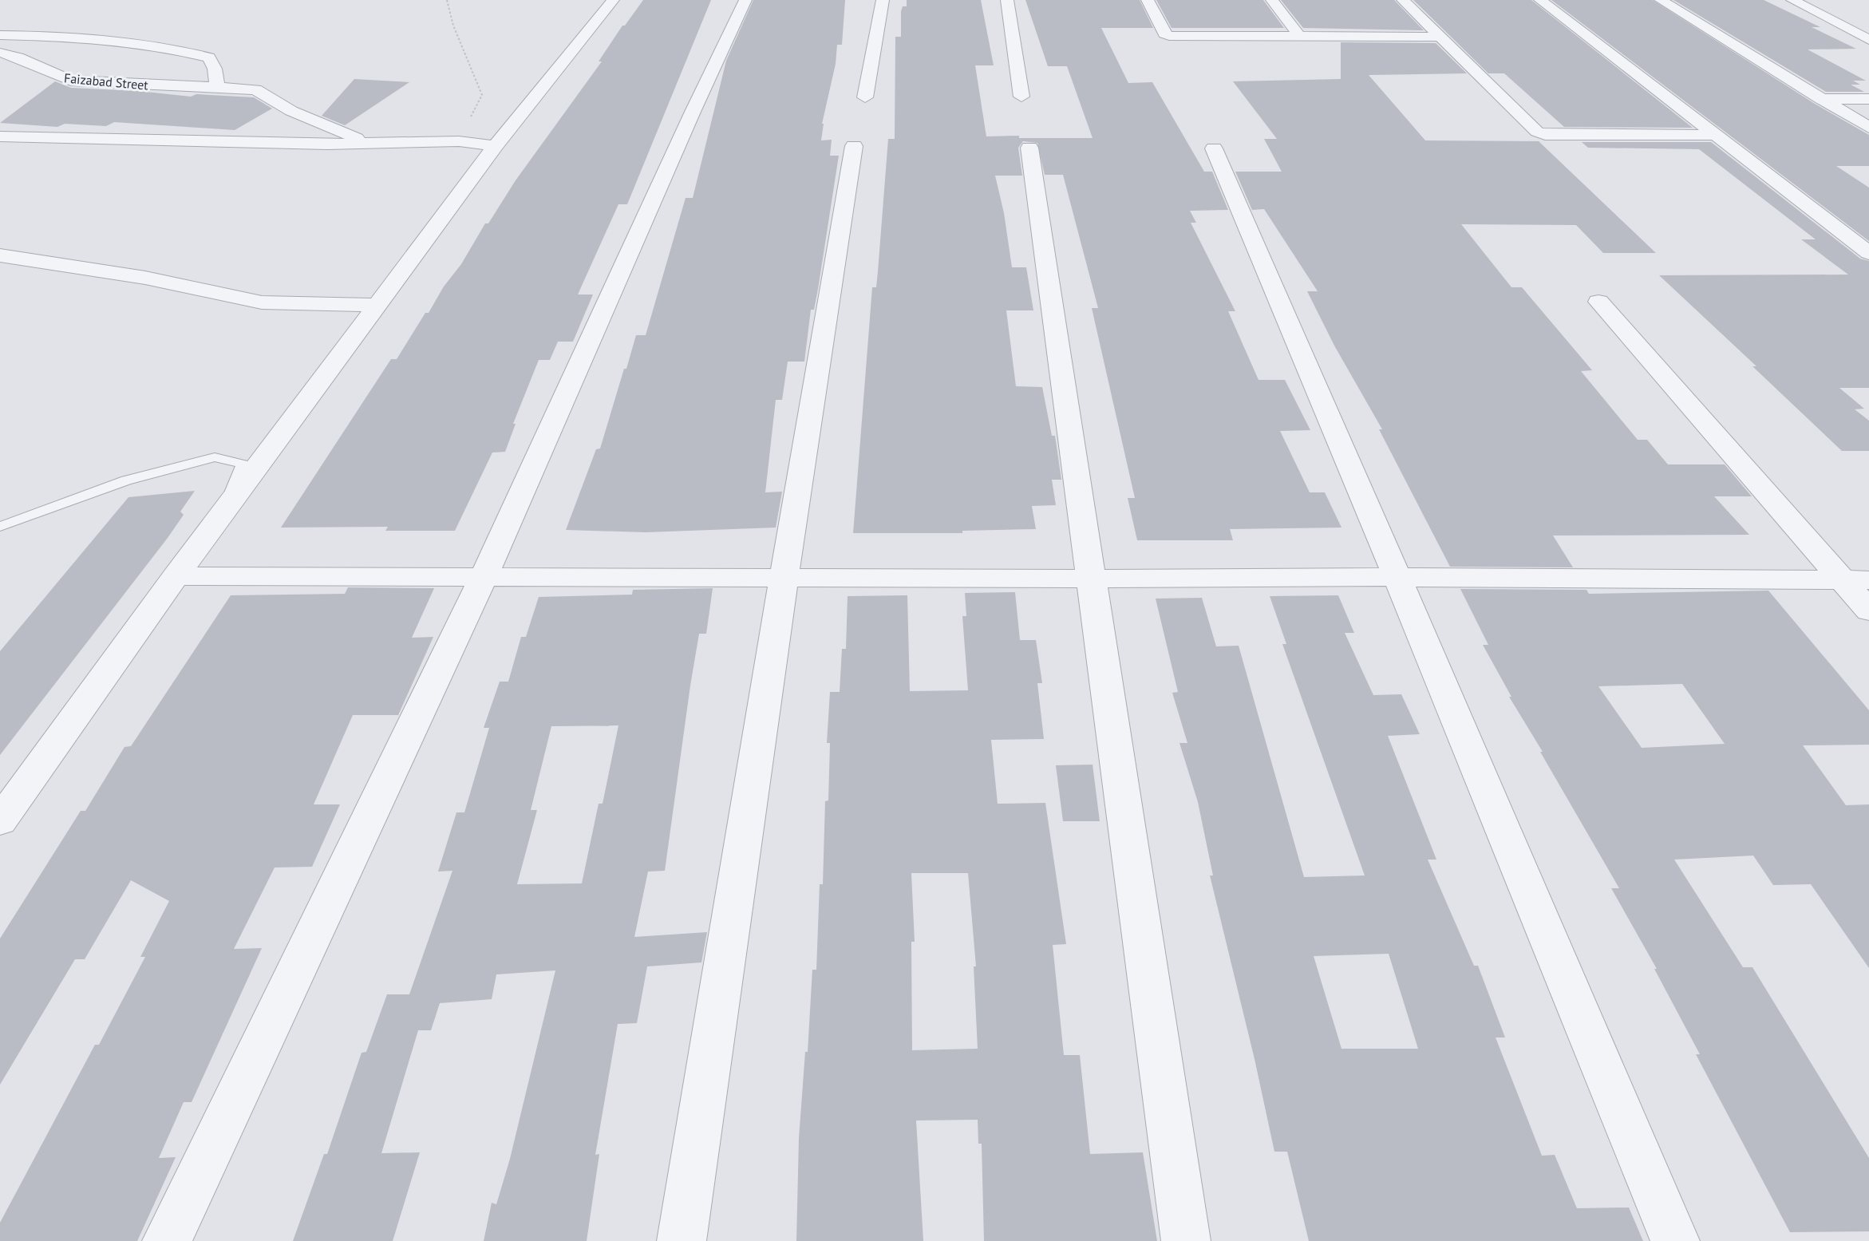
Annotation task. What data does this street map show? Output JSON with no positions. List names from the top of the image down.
{
  "streets": {
    "street": ["Faizabad Street"]
  }
}
